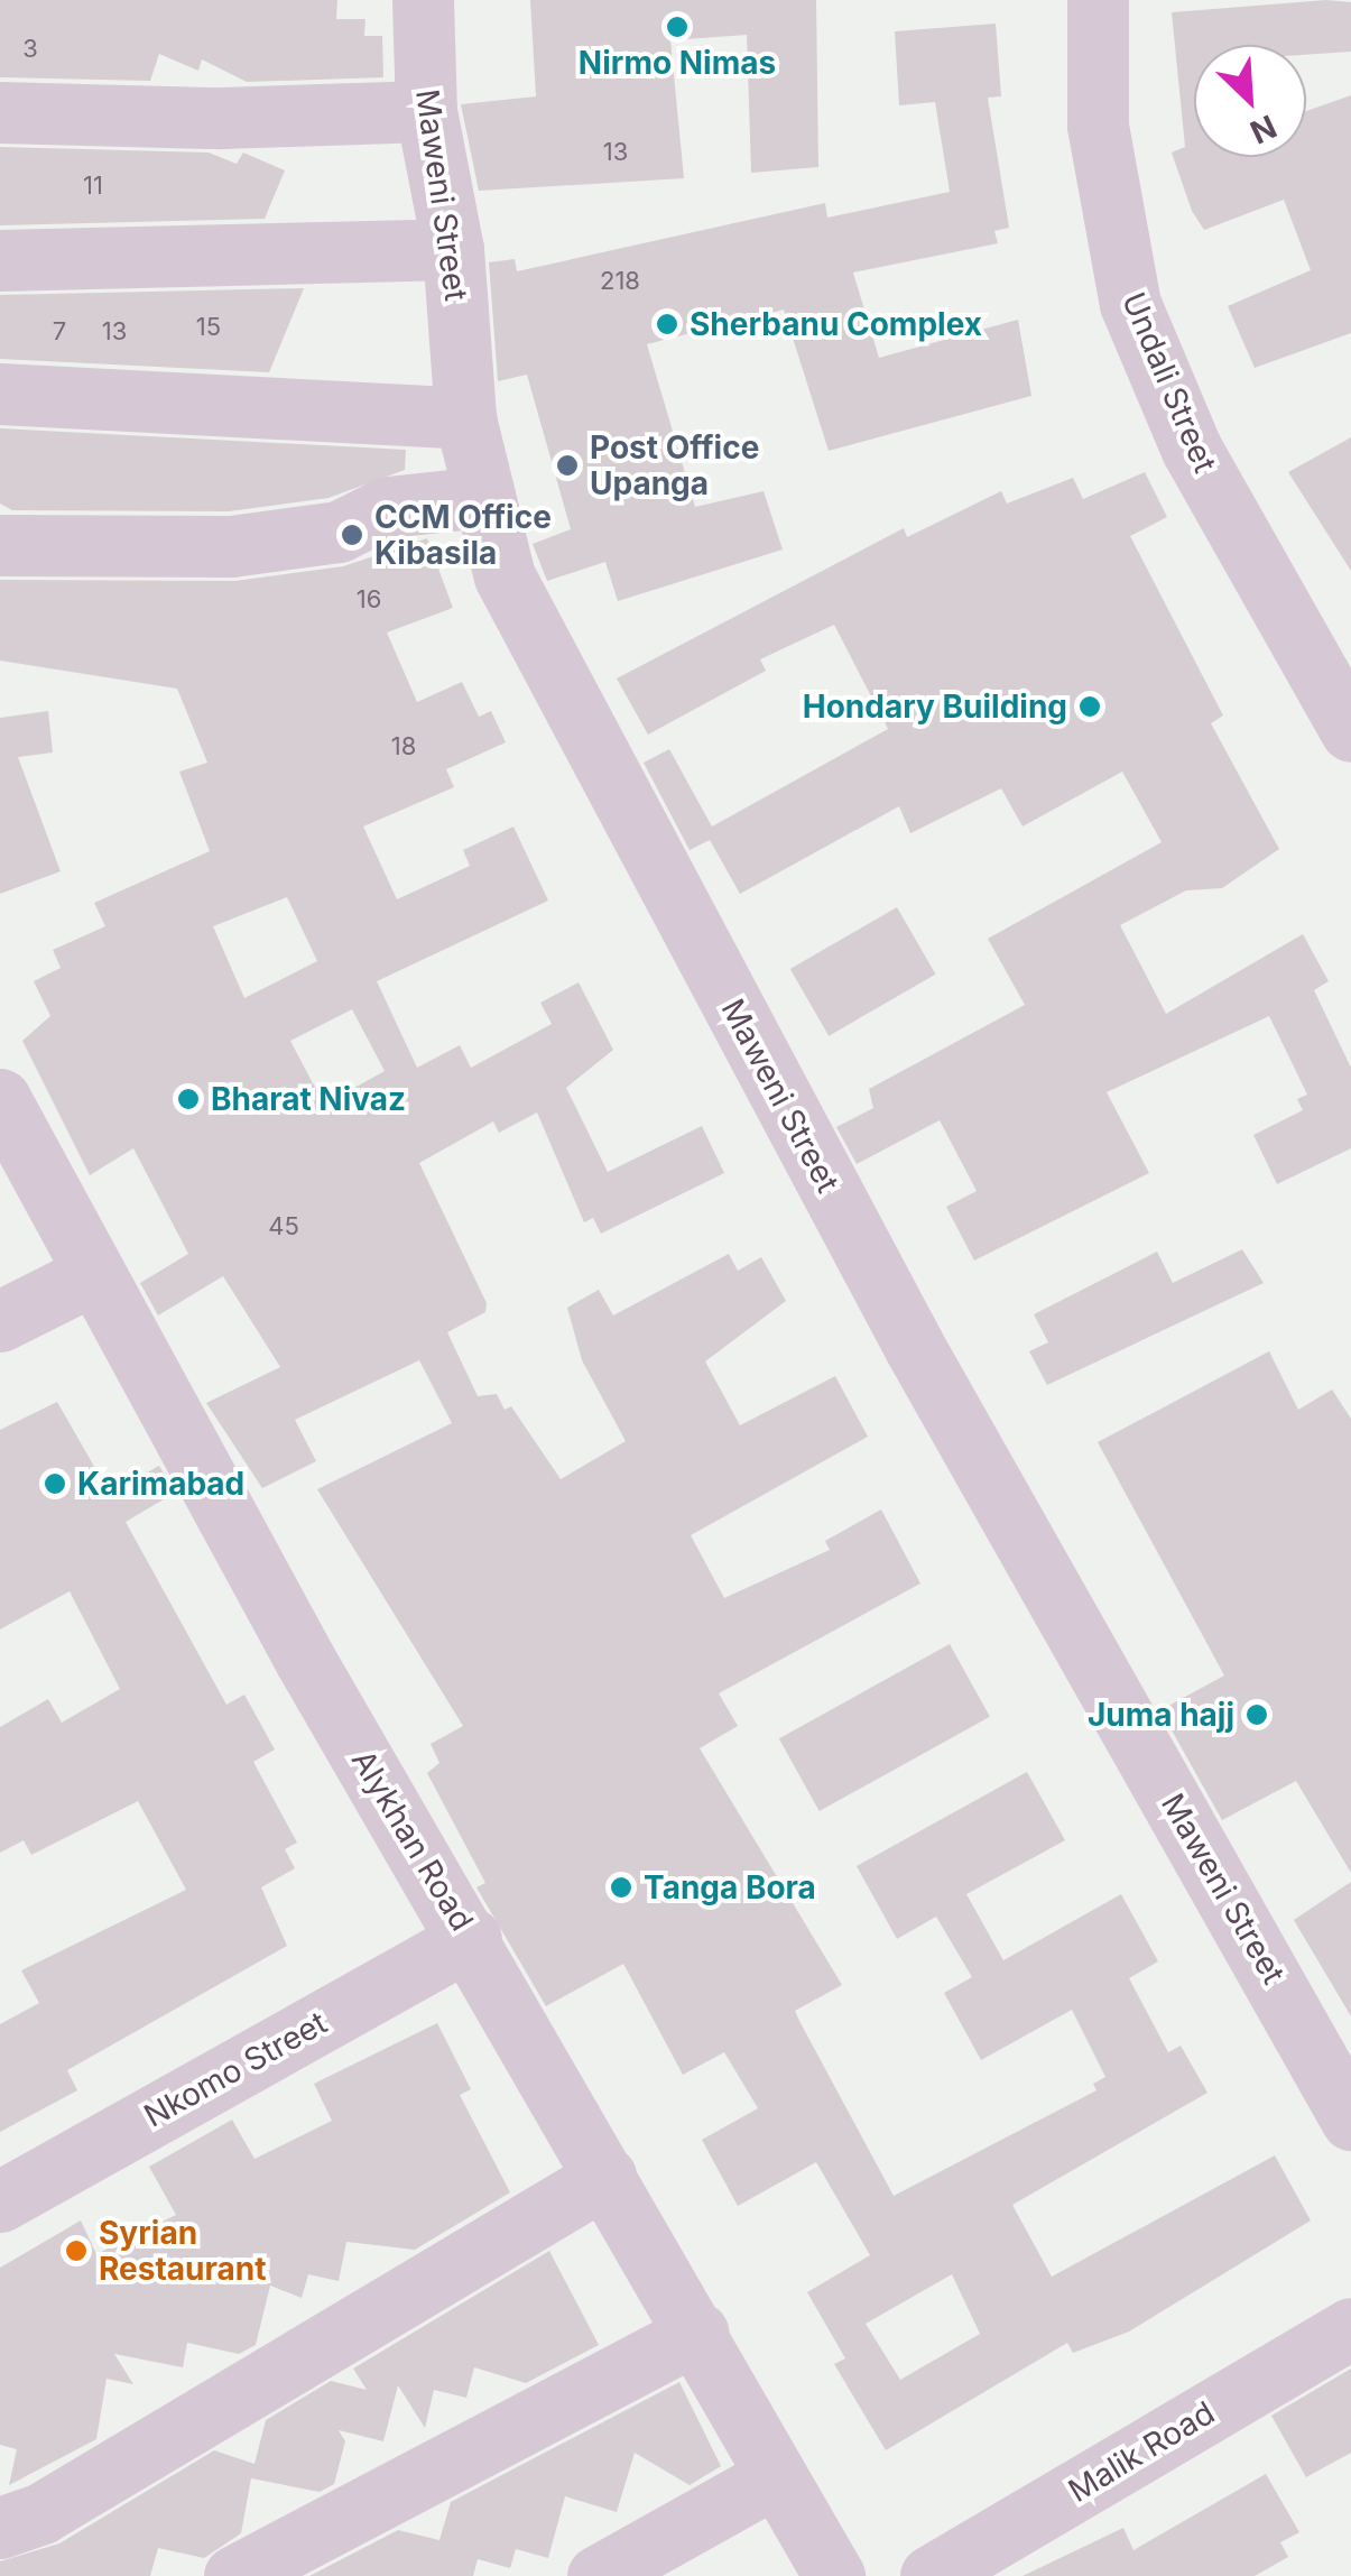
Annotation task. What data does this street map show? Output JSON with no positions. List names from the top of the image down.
{
  "streets": {
    "street": [
      "Maweni Street",
      "Undali Street",
      "Alykhan Road",
      "Nkomo Street",
      "Malik Road"
    ]
  },
  "crossings": [
    ["Alykhan Road", "Nkomo Street"]
  ],
  "places": [
    "Nirmo Nimas",
    "Sherbanu Complex",
    "Post Office Upanga",
    "CCM Office Kibasila",
    "Hondary Building",
    "Bharat Nivaz",
    "Karimabad",
    "Juma hajj",
    "Tanga Bora",
    "Syrian Restaurant"
  ],
  "house_numbers": [
    "3",
    "13",
    "11",
    "218",
    "15",
    "7",
    "13",
    "16",
    "18",
    "45"
  ],
  "north": "bottom right"
}
